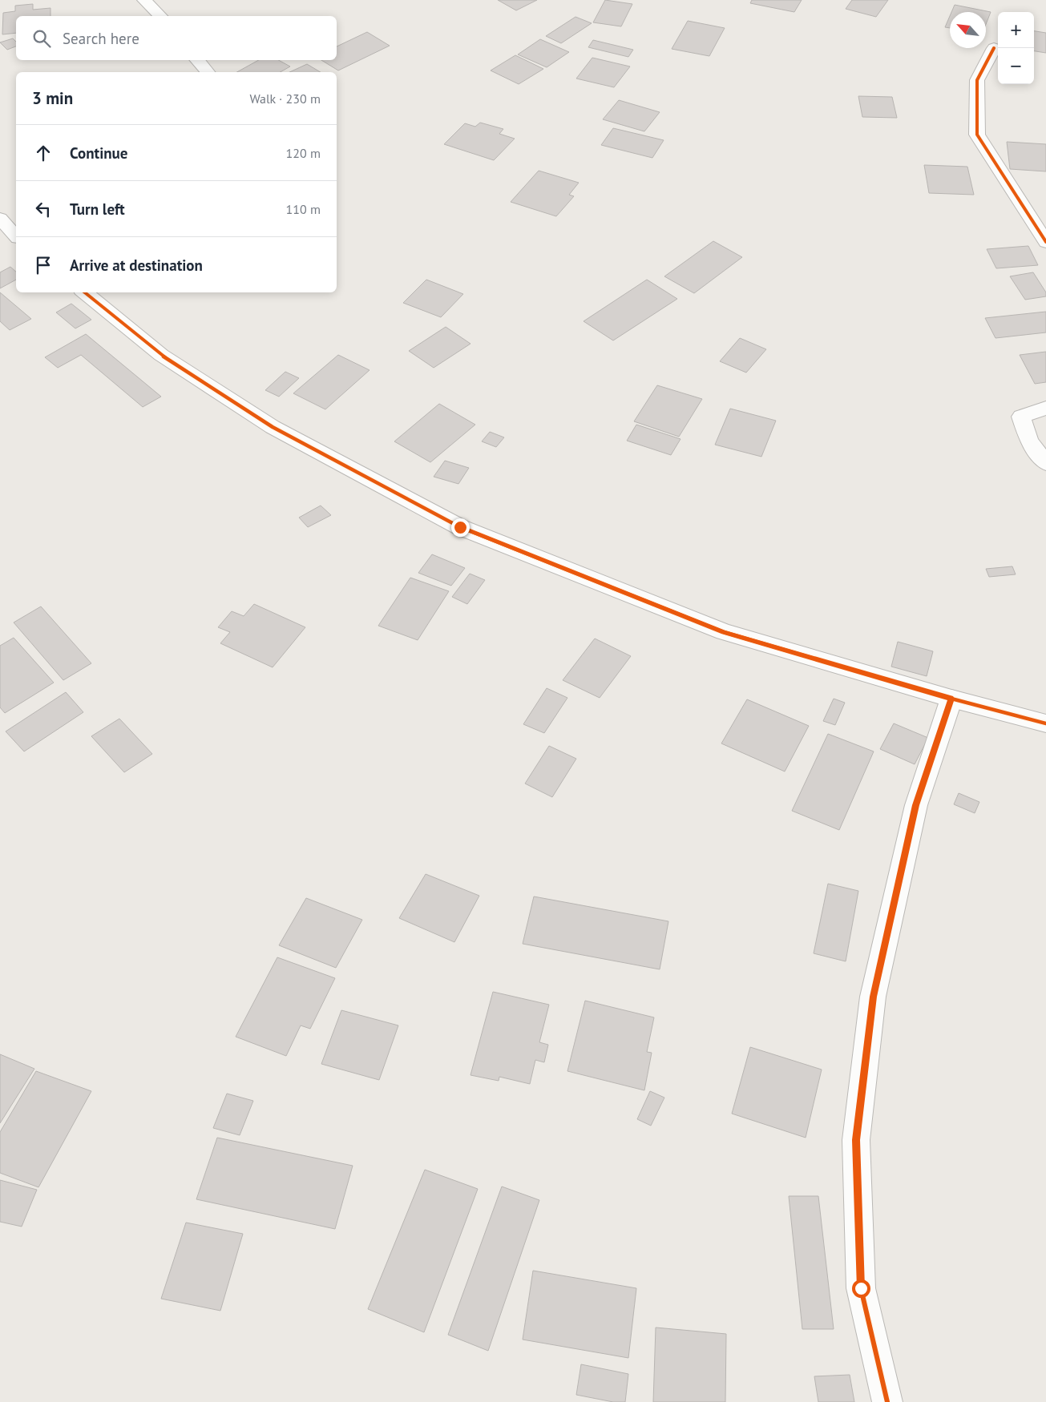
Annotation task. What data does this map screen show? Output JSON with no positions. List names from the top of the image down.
{
  "north": "top left",
  "page": {
    "map_buttons": ["+", "−"],
    "search": "Search here",
    "heading": ["3 min", "Walk · 230 m"],
    "list": [
      ["Continue", "120 m"],
      ["Turn left", "110 m"],
      "Arrive at destination"
    ]
  }
}
